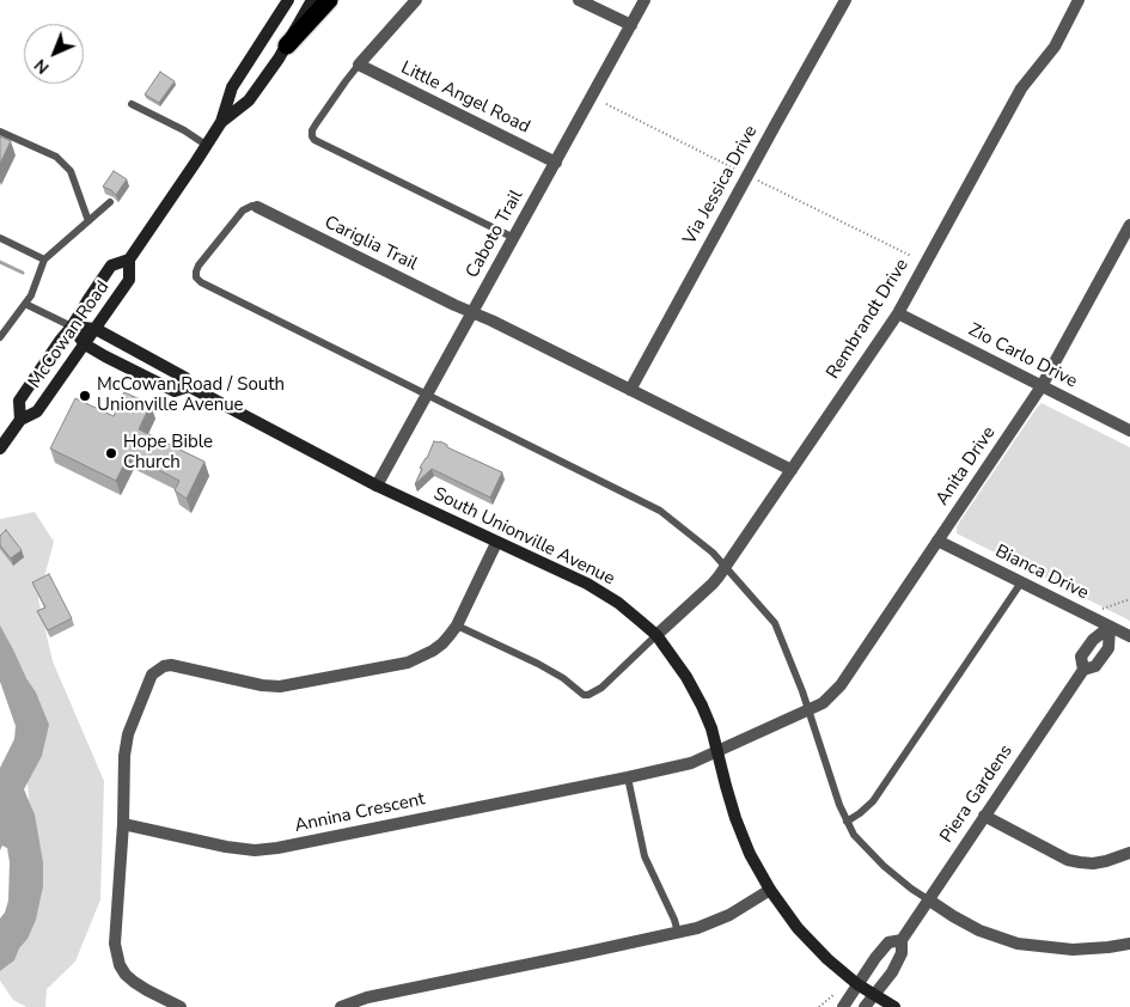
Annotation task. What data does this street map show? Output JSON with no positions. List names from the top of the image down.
{
  "streets": {
    "street": [
      "Little Angel Road",
      "Via Jessica Drive",
      "Caboto Trail",
      "Cariglia Trail",
      "Rembrandt Drive",
      "McCowan Road",
      "Zio Carlo Drive",
      "Anita Drive",
      "South Unionville Avenue",
      "Bianca Drive",
      "Piera Gardens",
      "Annina Crescent"
    ]
  },
  "crossings": [
    ["Little Angel Road", "Caboto Trail"],
    ["Via Jessica Drive", "Cariglia Trail"],
    ["Caboto Trail", "Cariglia Trail"],
    ["Caboto Trail", "South Unionville Avenue"],
    ["Cariglia Trail", "Rembrandt Drive"],
    ["Rembrandt Drive", "Zio Carlo Drive"],
    ["Rembrandt Drive", "South Unionville Avenue"],
    ["McCowan Road", "South Unionville Avenue"],
    ["Zio Carlo Drive", "Anita Drive"],
    ["Anita Drive", "Bianca Drive"],
    ["Anita Drive", "Annina Crescent"],
    ["South Unionville Avenue", "Piera Gardens"],
    ["South Unionville Avenue", "Annina Crescent"],
    ["Bianca Drive", "Piera Gardens"]
  ],
  "places": ["McCowan Road / South Unionville Avenue", "Hope Bible Church"],
  "north": "bottom left"
}
